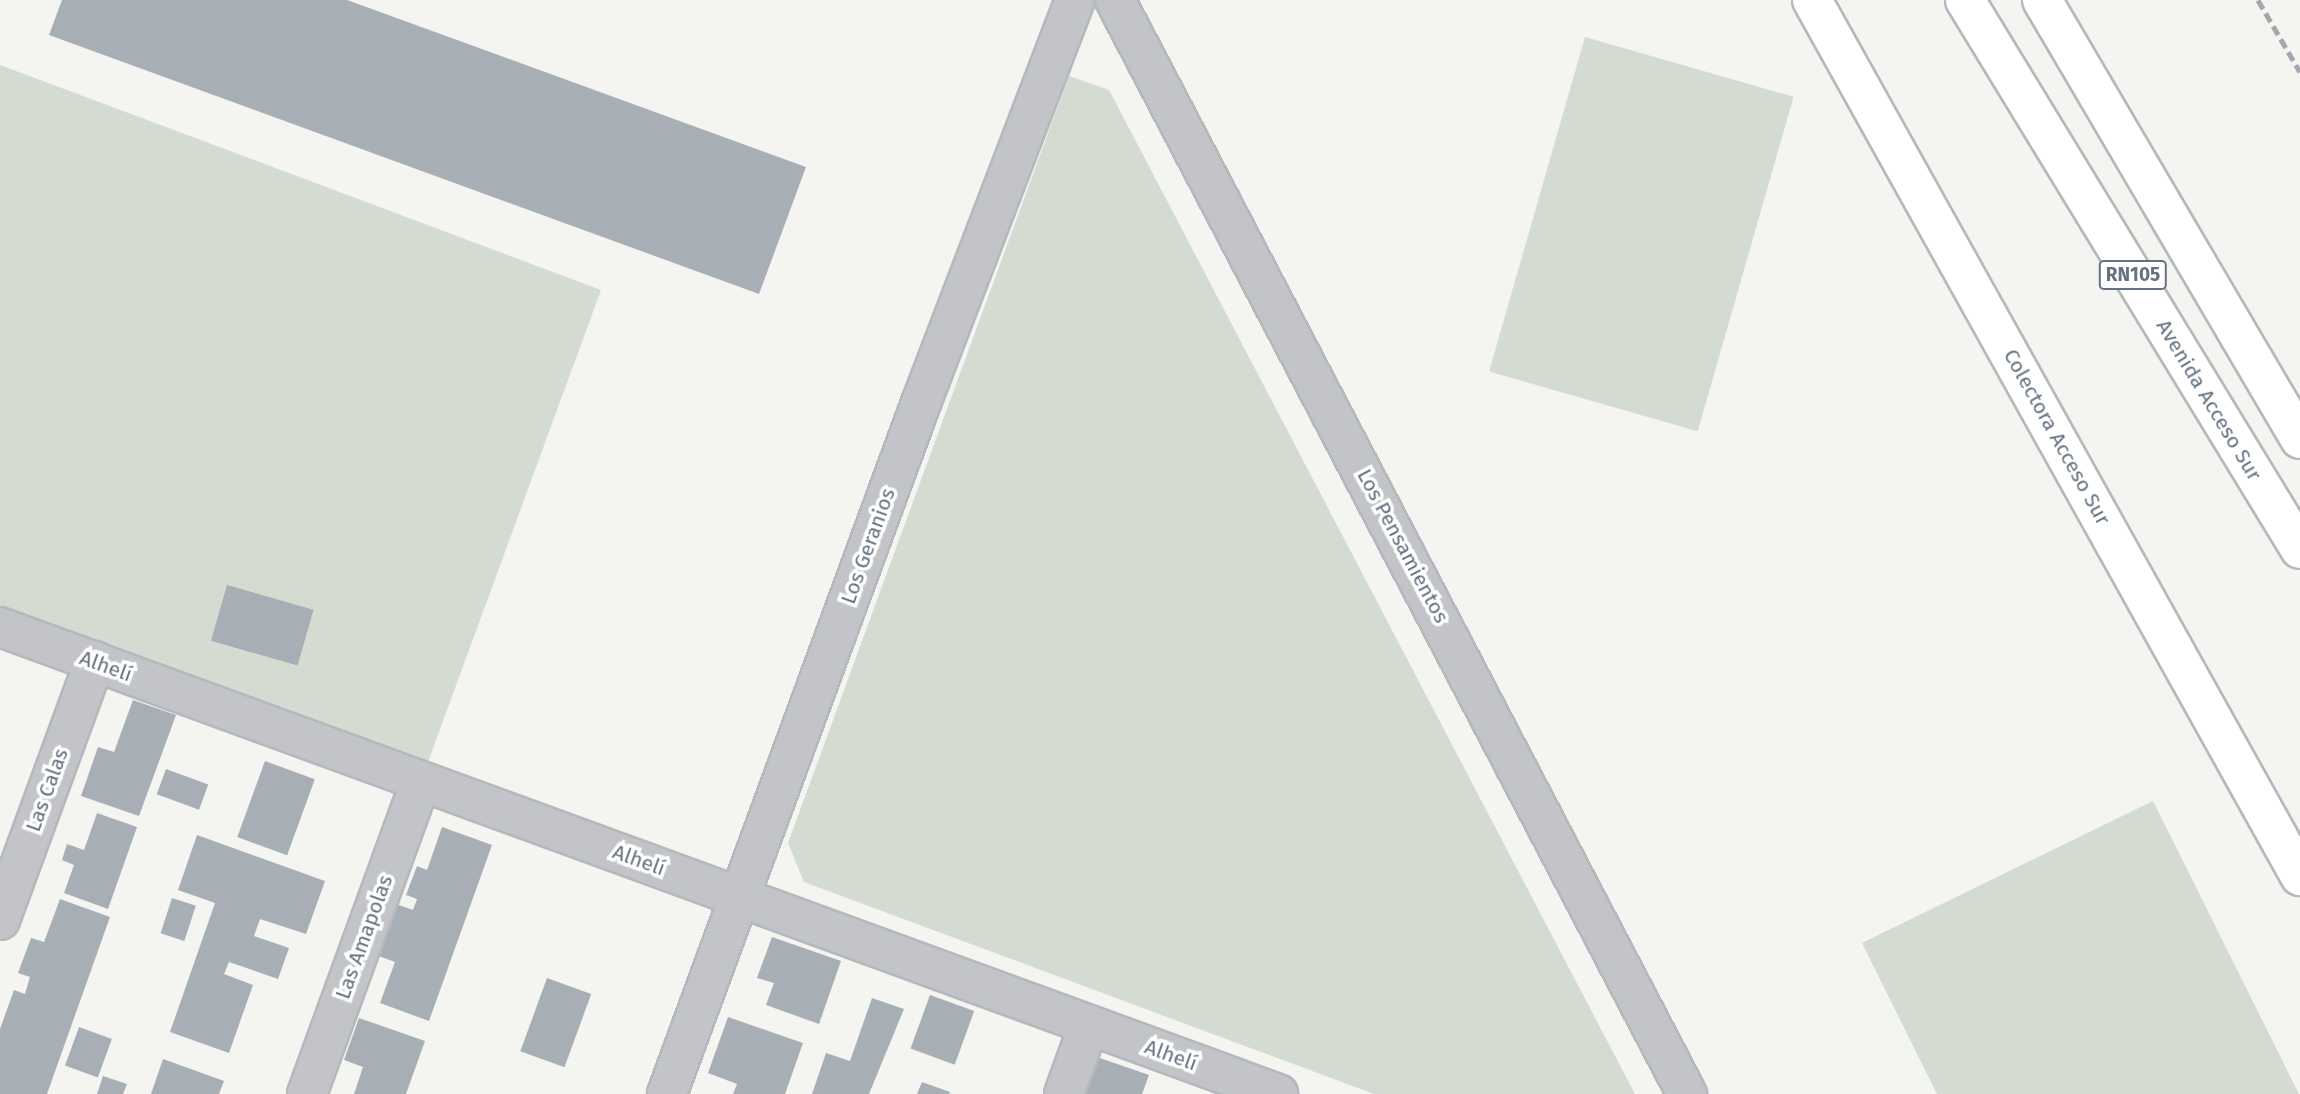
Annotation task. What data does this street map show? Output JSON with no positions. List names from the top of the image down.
{
  "streets": {
    "main road": ["RN105", "Avenida Acceso Sur", "Colectora Acceso Sur"],
    "street": [
      "Los Geranios",
      "Los Pensamientos",
      "Alhelí",
      "Las Calas",
      "Las Amapolas"
    ]
  },
  "crossings": [
    ["Los Geranios", "Alhelí"],
    ["Alhelí", "Las Calas"],
    ["Alhelí", "Las Amapolas"]
  ]
}
